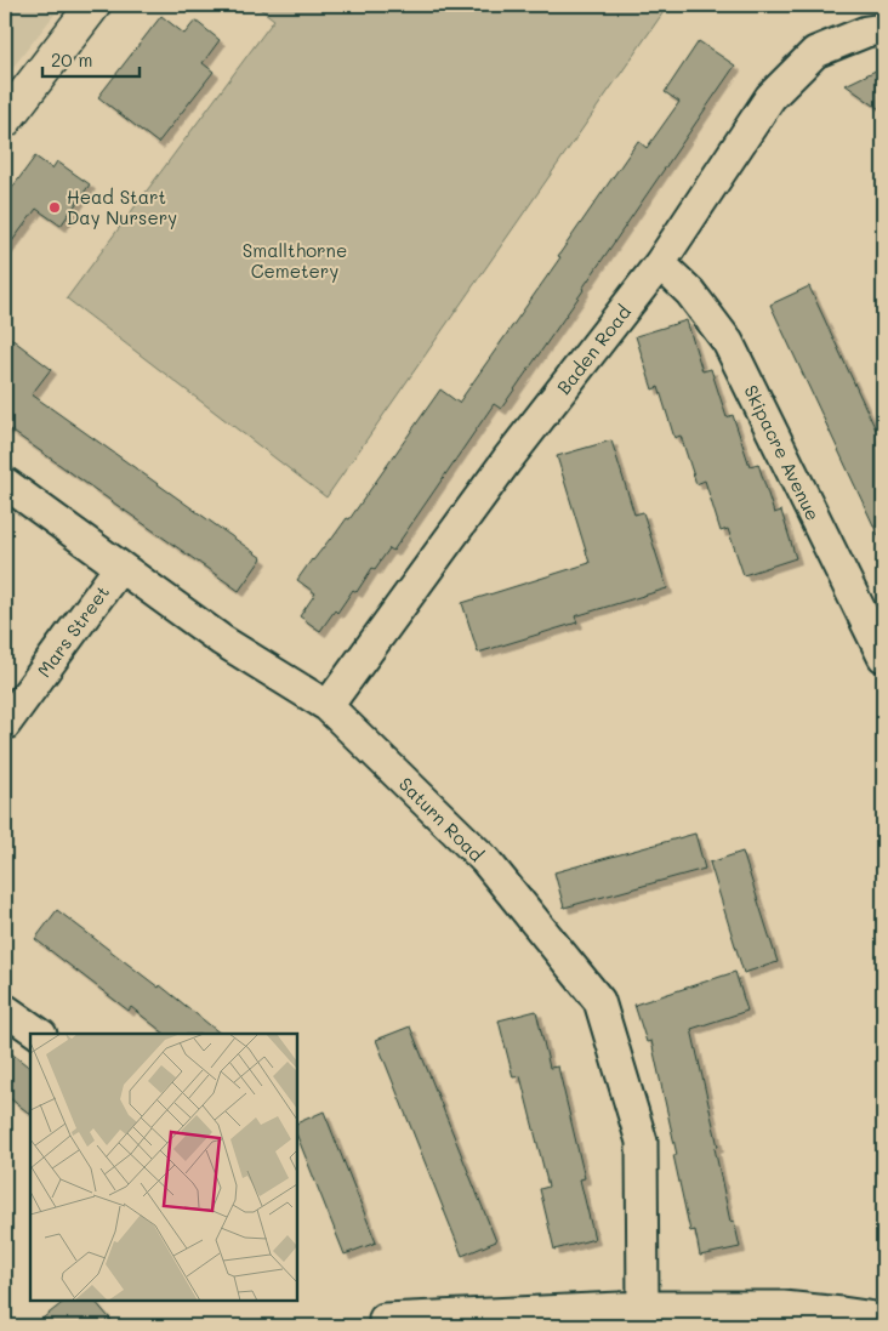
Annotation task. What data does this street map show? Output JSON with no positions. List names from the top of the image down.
{
  "streets": {
    "street": [
      "Baden Road",
      "Skipacre Avenue",
      "Mars Street",
      "Saturn Road"
    ]
  },
  "crossings": [
    ["Baden Road", "Skipacre Avenue"],
    ["Baden Road", "Saturn Road"],
    ["Mars Street", "Saturn Road"]
  ],
  "parks": ["Smallthorne Cemetery"],
  "places": ["Head Start Day Nursery"],
  "scale_bar": "20 m"
}
